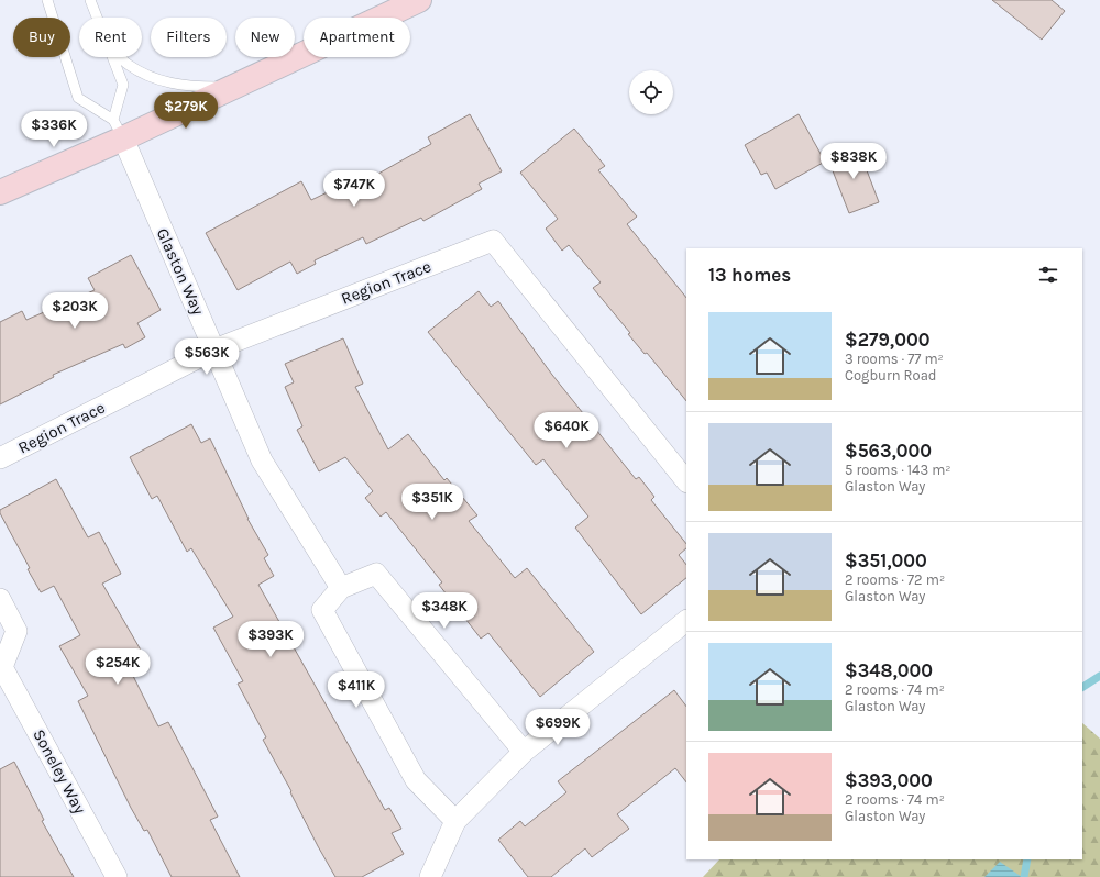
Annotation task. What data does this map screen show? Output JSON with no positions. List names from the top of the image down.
{
  "streets": {
    "street": ["Glaston Way", "Region Trace", "Soneley Way"]
  },
  "crossings": [
    ["Glaston Way", "Region Trace"]
  ],
  "page": {
    "chip": [
      "Buy",
      "Rent",
      "Filters",
      "New",
      "Apartment"
    ],
    "price": [
      "$279K",
      "$336K",
      "$838K",
      "$747K",
      "$203K",
      "$563K",
      "$640K",
      "$351K",
      "$348K",
      "$393K",
      "$254K",
      "$411K",
      "$699K"
    ],
    "heading": "13 homes",
    "list": [
      {
        "name": "$279,000",
        "note": "3 rooms · 77 m² · Cogburn Road"
      },
      {
        "name": "$563,000",
        "note": "5 rooms · 143 m² · Glaston Way"
      },
      {
        "name": "$351,000",
        "note": "2 rooms · 72 m² · Glaston Way"
      },
      {
        "name": "$348,000",
        "note": "2 rooms · 74 m² · Glaston Way"
      },
      {
        "name": "$393,000",
        "note": "2 rooms · 74 m² · Glaston Way"
      }
    ]
  }
}
